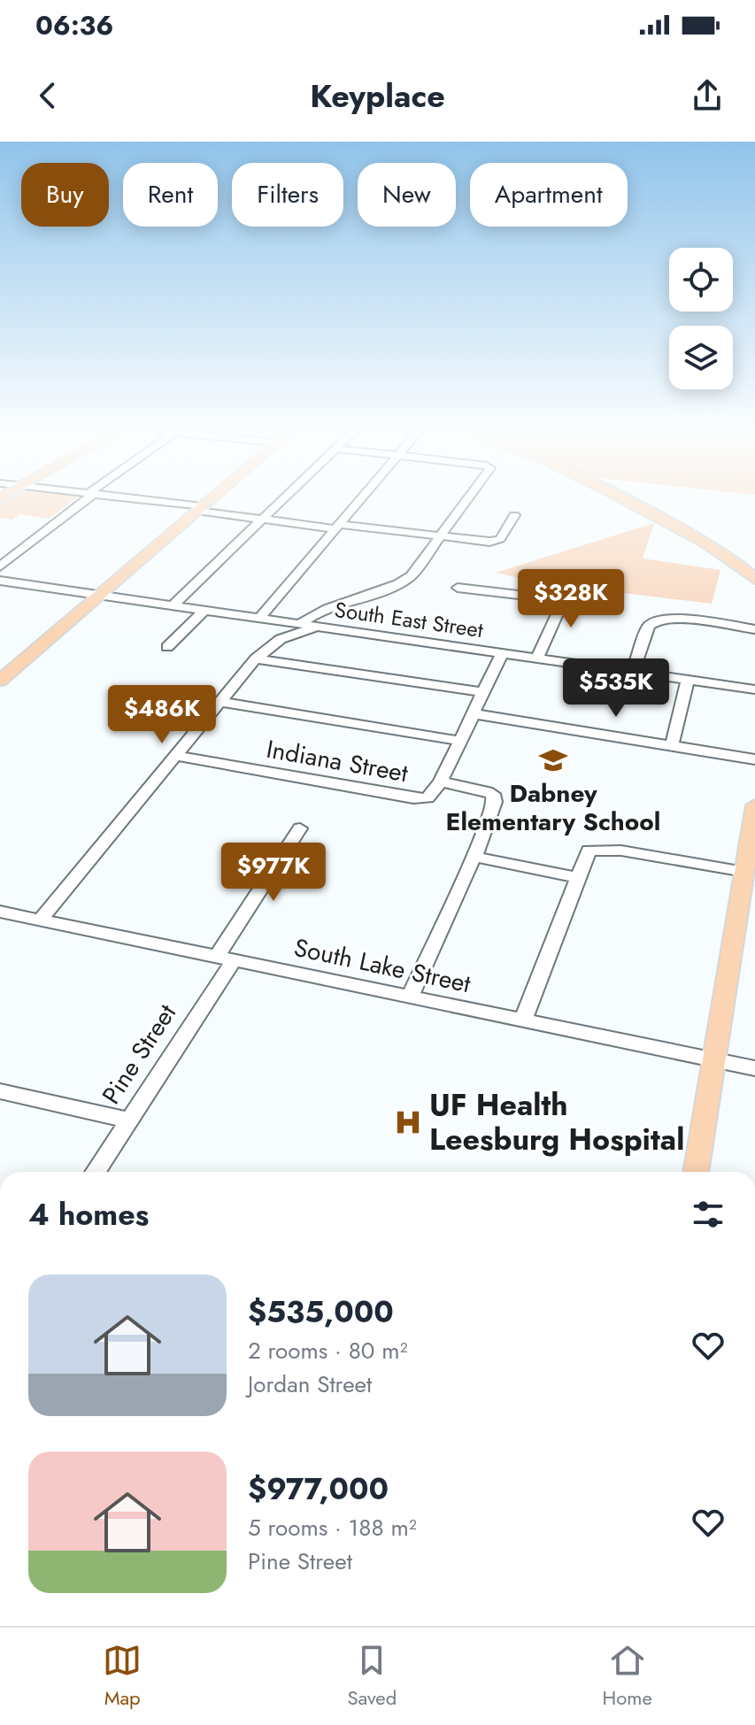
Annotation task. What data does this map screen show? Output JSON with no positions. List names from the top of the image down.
{
  "streets": {
    "street": [
      "South East Street",
      "Indiana Street",
      "South Lake Street",
      "Pine Street"
    ]
  },
  "crossings": [
    ["South Lake Street", "Pine Street"]
  ],
  "places": {
    "school or university": ["Dabney Elementary School"],
    "hospital": ["UF Health Leesburg Hospital"]
  },
  "page": {
    "status": "06:36",
    "header": "Keyplace",
    "chip": [
      "Buy",
      "Rent",
      "Filters",
      "New",
      "Apartment"
    ],
    "price": [
      "$328K",
      "$535K",
      "$486K",
      "$977K"
    ],
    "heading": "4 homes",
    "list": [
      {
        "name": "$535,000",
        "note": "2 rooms · 80 m² · Jordan Street"
      },
      {
        "name": "$977,000",
        "note": "5 rooms · 188 m² · Pine Street"
      }
    ],
    "tabs": ["Map", "Saved", "Home"]
  }
}
